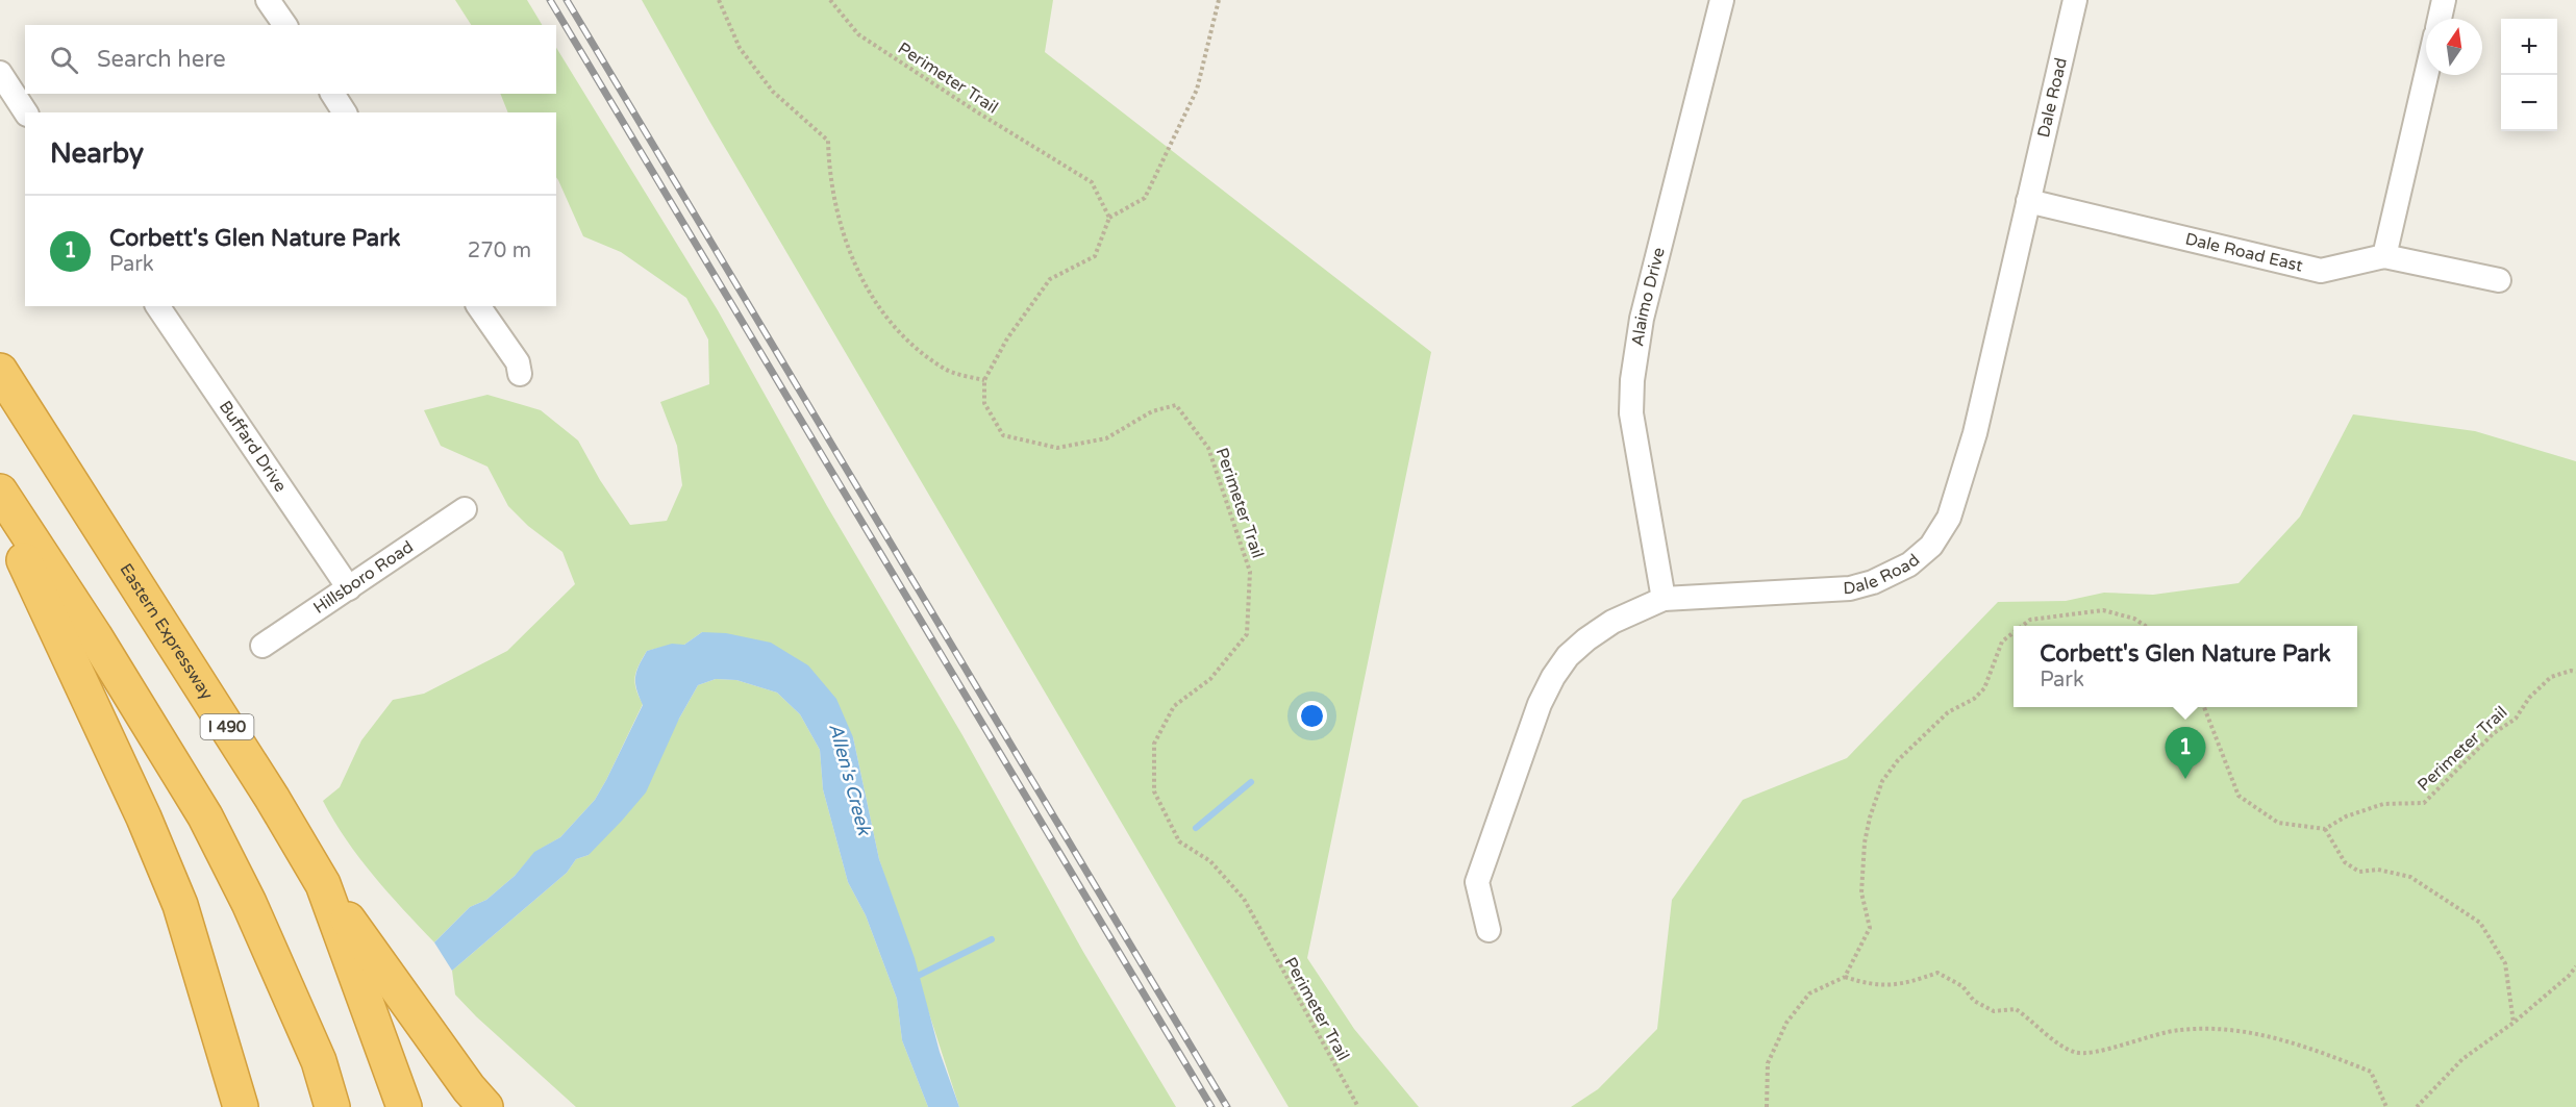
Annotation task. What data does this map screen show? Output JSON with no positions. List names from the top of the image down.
{
  "streets": {
    "highway": ["Eastern Expressway", "I 490"],
    "street": [
      "Dale Road",
      "Dale Road East",
      "Alaimo Drive",
      "Buffard Drive",
      "Hillsboro Road"
    ],
    "path": ["Perimeter Trail"]
  },
  "crossings": [
    ["Dale Road", "Dale Road East"],
    ["Dale Road", "Alaimo Drive"],
    ["Buffard Drive", "Hillsboro Road"]
  ],
  "water": ["Allen's Creek"],
  "north": "top",
  "page": {
    "map_buttons": ["+", "−"],
    "search": "Search here",
    "heading": "Nearby",
    "list": [
      {
        "mark": "1",
        "name": "Corbett's Glen Nature Park",
        "note": "Park",
        "value": "270 m"
      }
    ],
    "popup": ["Corbett's Glen Nature Park", "Park"],
    "pins": "1"
  }
}
